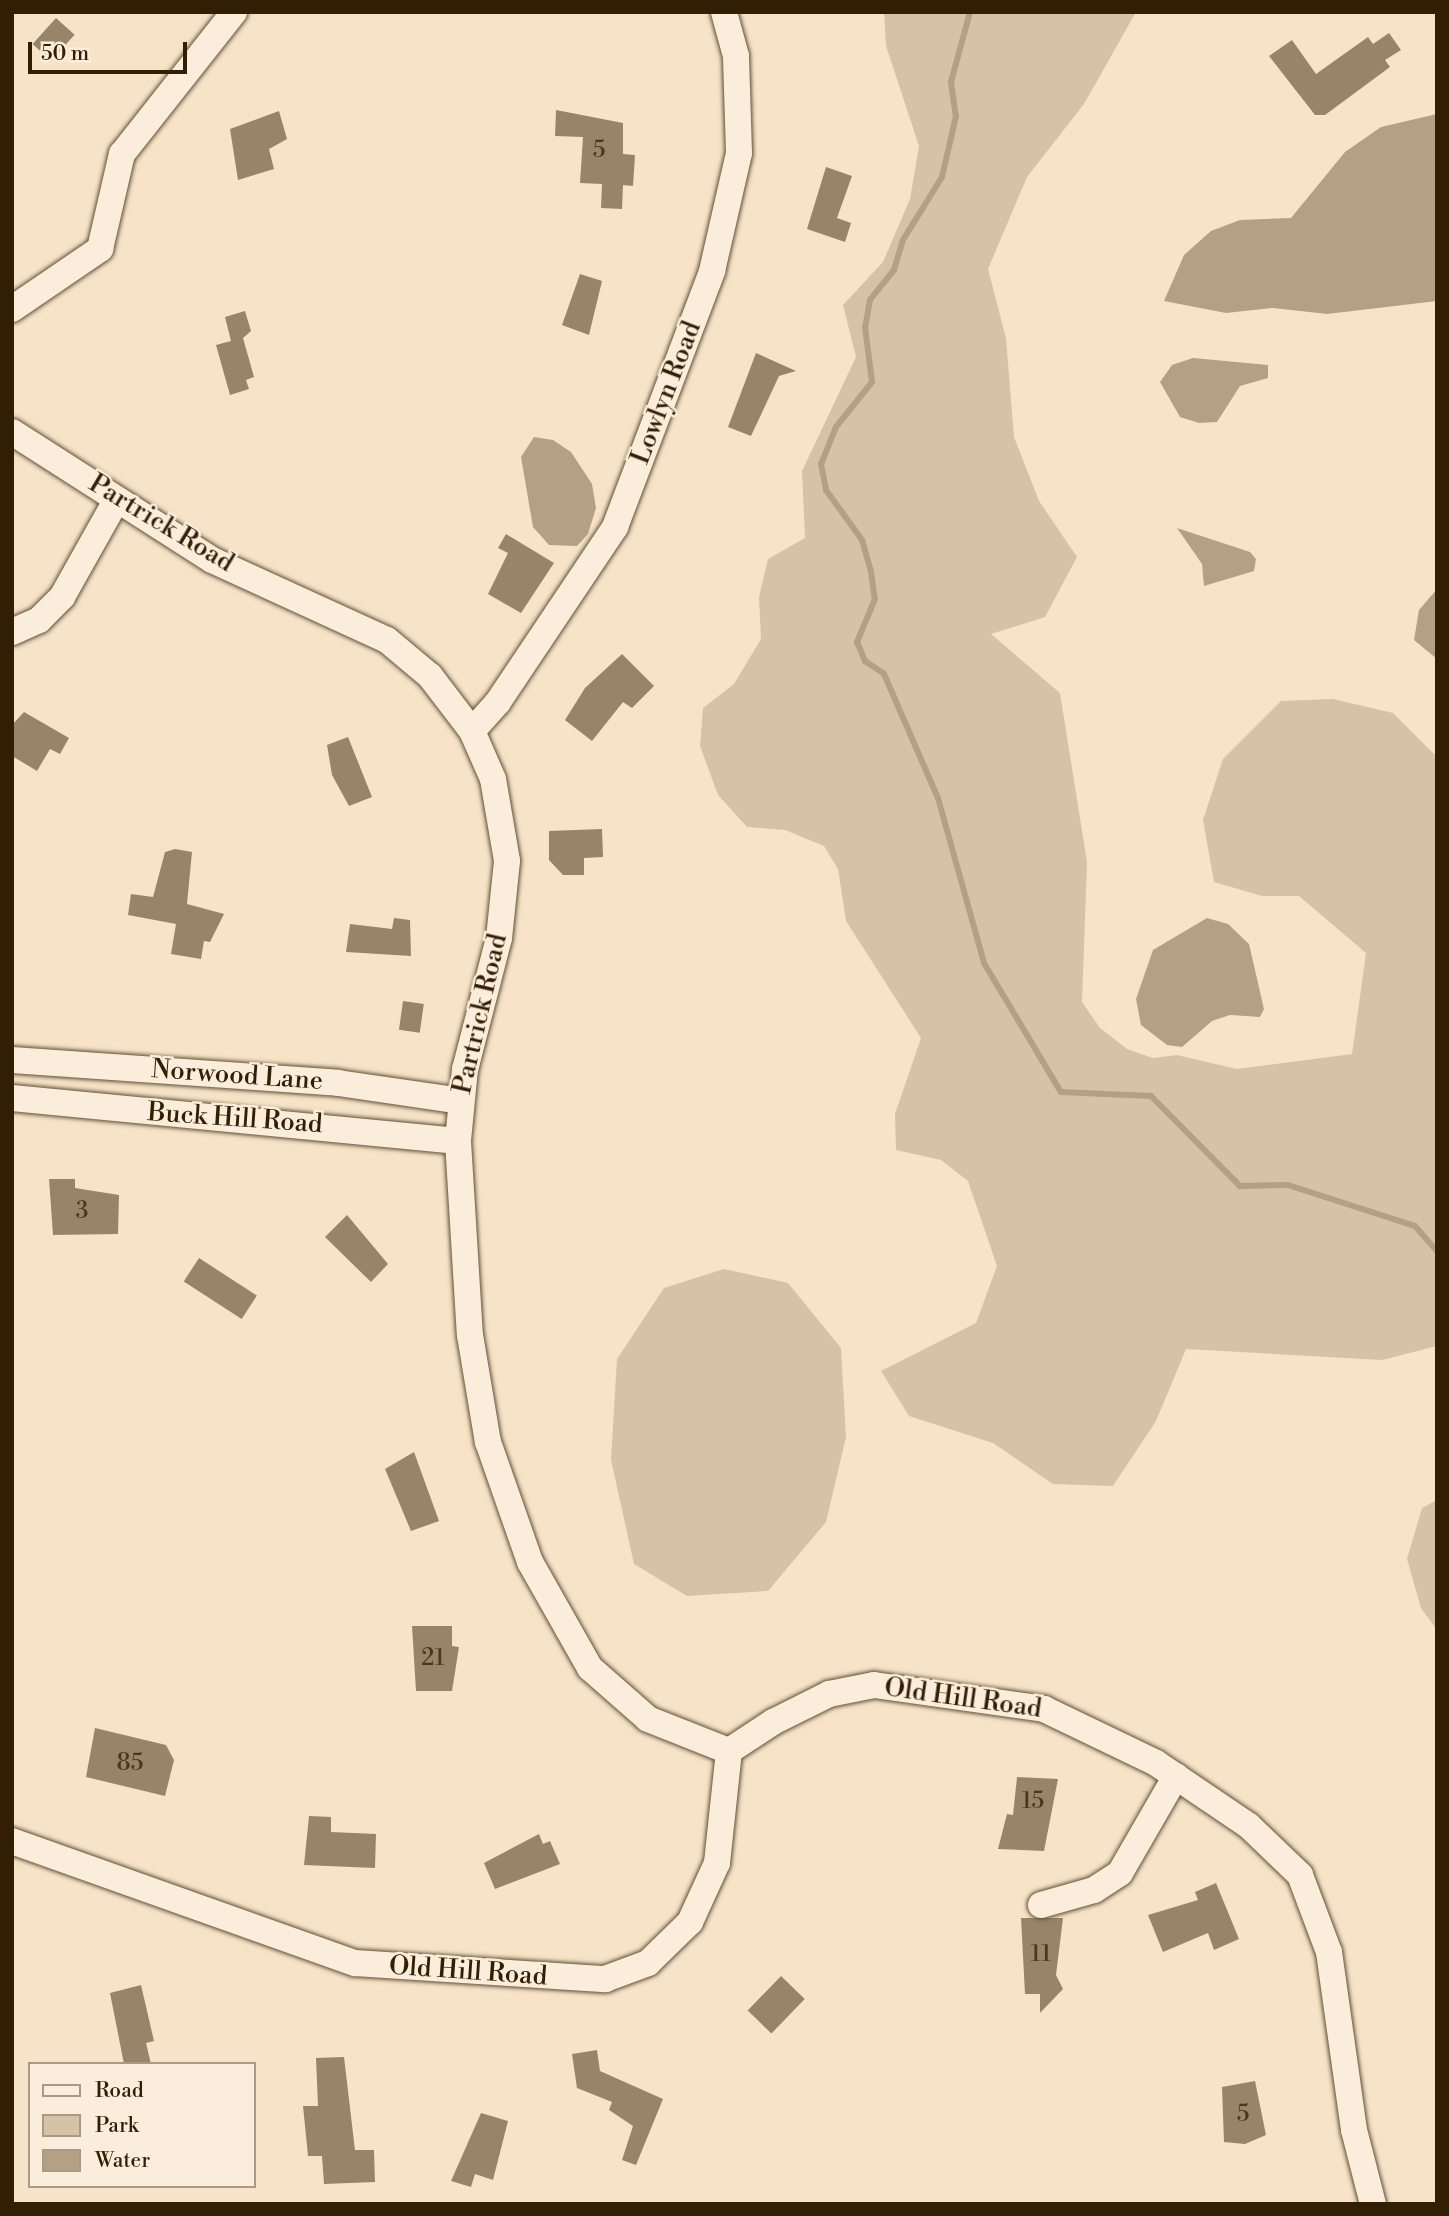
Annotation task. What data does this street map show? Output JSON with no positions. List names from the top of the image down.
{
  "streets": {
    "street": [
      "Lowlyn Road",
      "Partrick Road",
      "Norwood Lane",
      "Buck Hill Road",
      "Old Hill Road"
    ]
  },
  "crossings": [
    ["Lowlyn Road", "Partrick Road"],
    ["Partrick Road", "Norwood Lane"],
    ["Partrick Road", "Buck Hill Road"],
    ["Partrick Road", "Old Hill Road"]
  ],
  "house_numbers": [
    "5",
    "3",
    "21",
    "85",
    "15",
    "11",
    "5"
  ],
  "legend": ["Road", "Park", "Water"],
  "scale_bar": "50 m"
}
